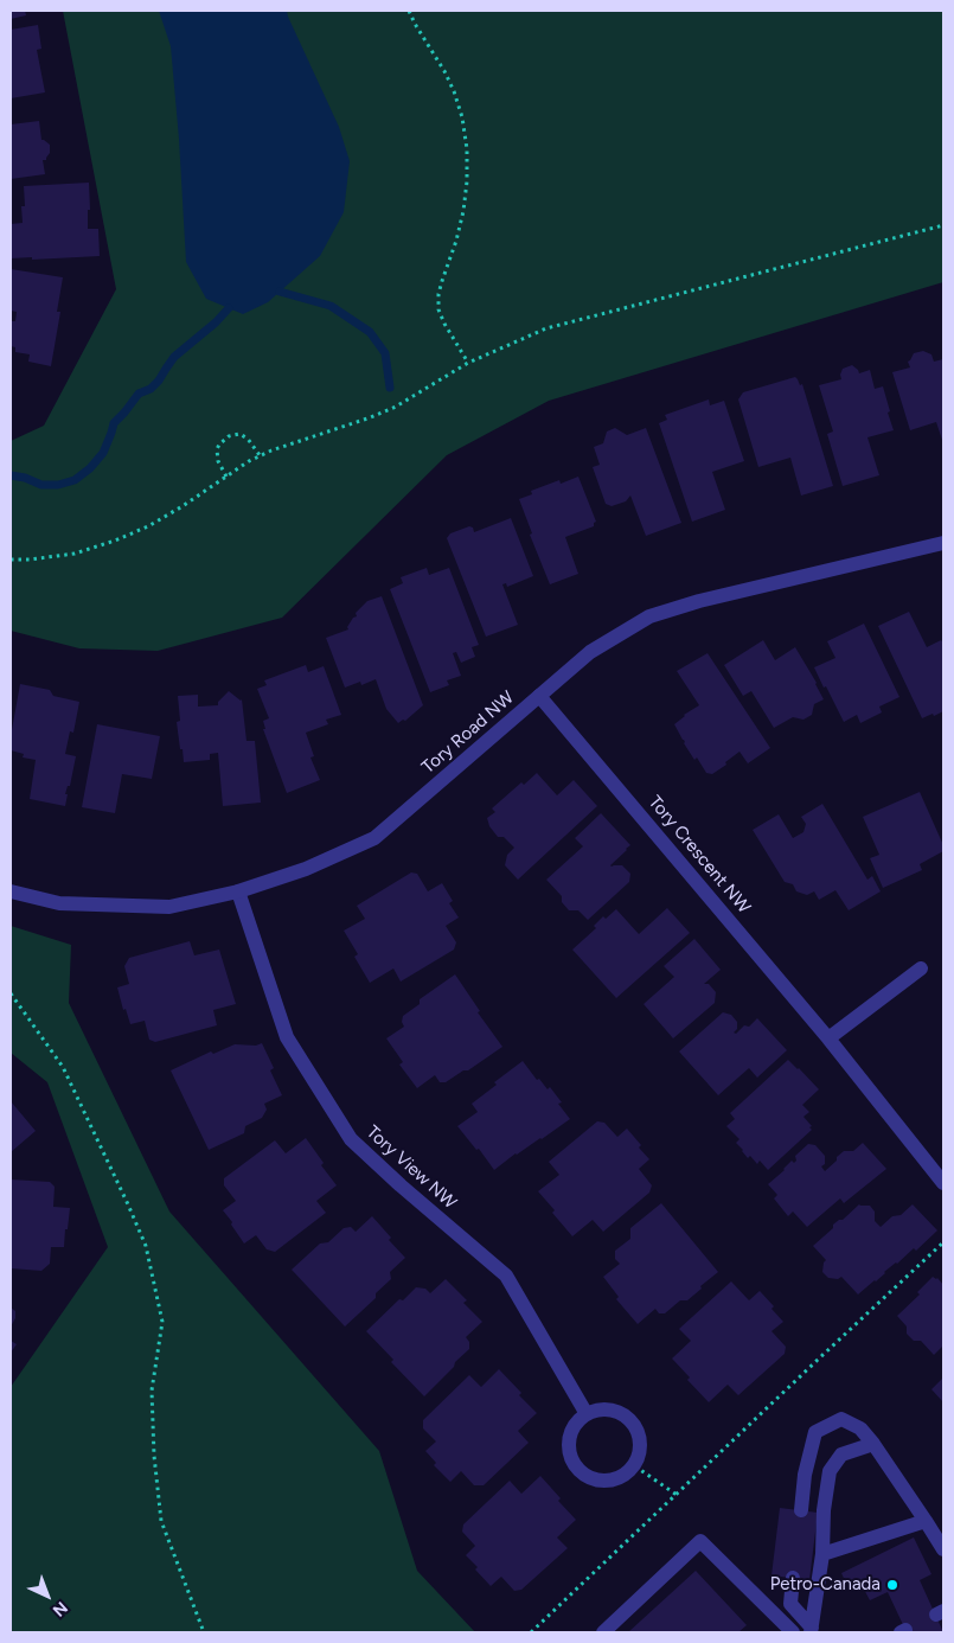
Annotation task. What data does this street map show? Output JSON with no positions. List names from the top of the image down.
{
  "streets": {
    "street": ["Tory Road NW", "Tory Crescent NW", "Tory View NW"]
  },
  "crossings": [
    ["Tory Road NW", "Tory Crescent NW"],
    ["Tory Road NW", "Tory View NW"]
  ],
  "places": ["Petro-Canada"],
  "north": "bottom right"
}
